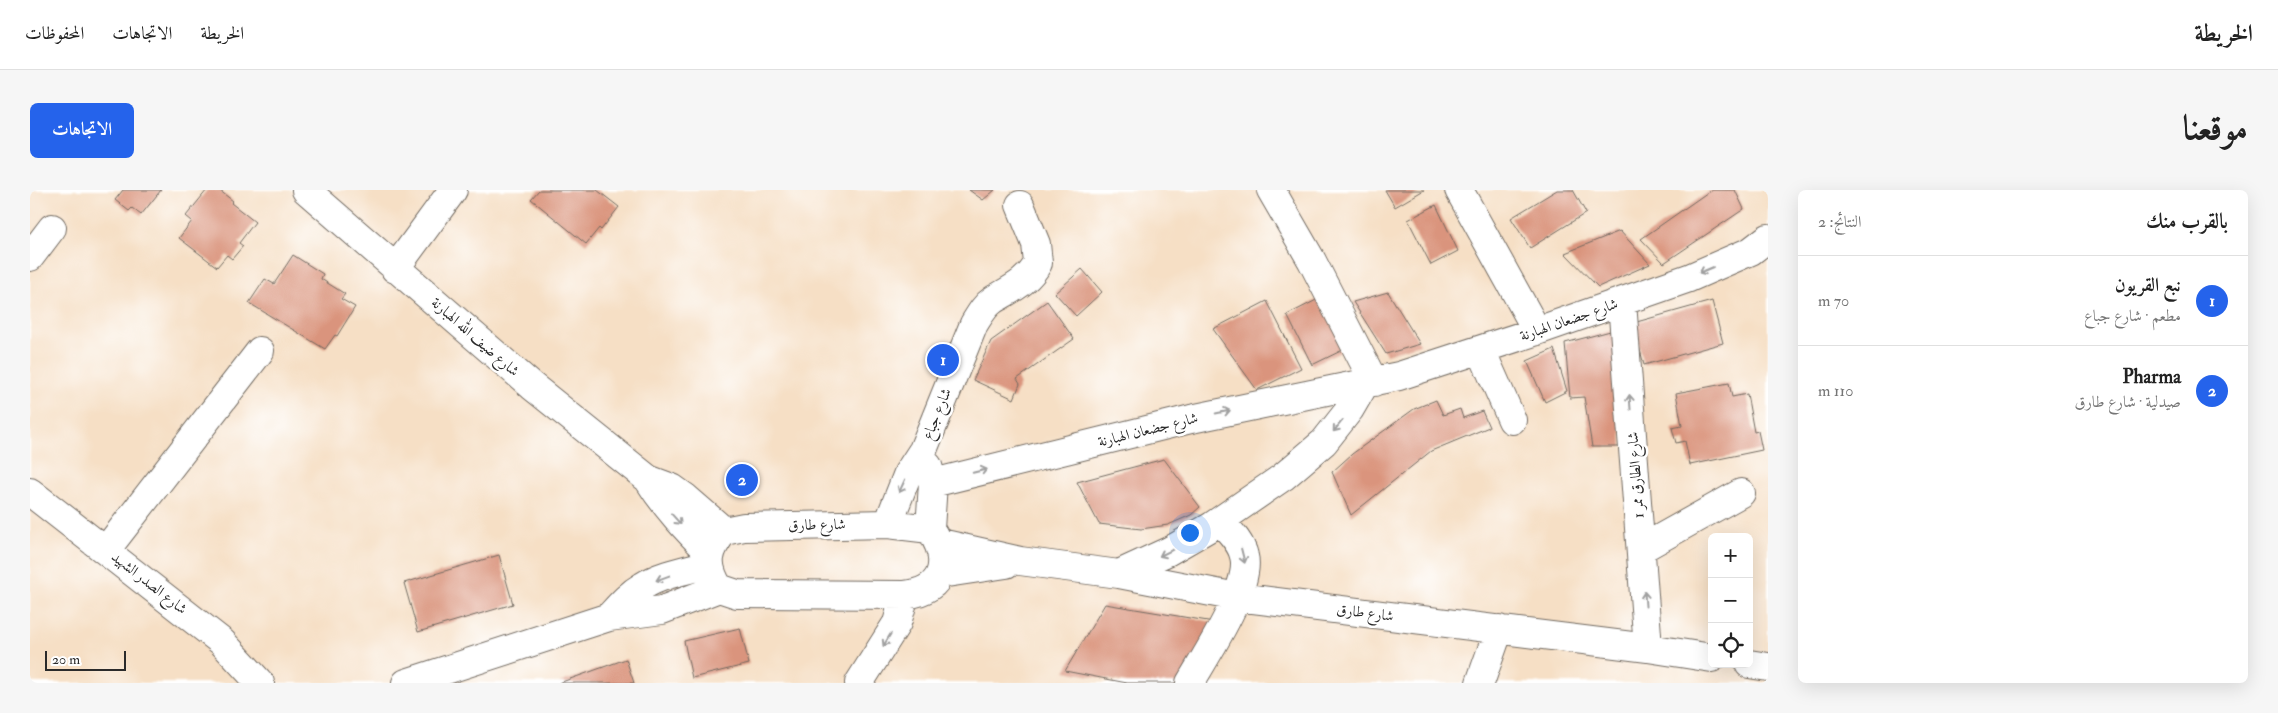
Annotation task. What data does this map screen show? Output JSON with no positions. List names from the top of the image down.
{
  "streets": {
    "street": [
      "شارع جضعان الهبارنة",
      "شارع ضيف الله الهبارنة",
      "شارع جباع",
      "شارع الطارق ممر 1",
      "شارع طارق",
      "شارع الصدر الشهيد"
    ]
  },
  "crossings": [
    ["شارع جضعان الهبارنة", "شارع جباع"],
    ["شارع جضعان الهبارنة", "شارع الطارق ممر 1"],
    ["شارع ضيف الله الهبارنة", "شارع طارق"],
    ["شارع جباع", "شارع طارق"],
    ["شارع الطارق ممر 1", "شارع طارق"]
  ],
  "scale_bar": "20 m",
  "page": {
    "header": "الخريطة",
    "nav": ["الخريطة", "الاتجاهات", "المحفوظات"],
    "title": "موقعنا",
    "buttons": "الاتجاهات",
    "heading": ["بالقرب منك", "النتائج: 2"],
    "list": [
      {
        "mark": "1",
        "name": "نبع القريون",
        "note": "مطعم · شارع جباع",
        "value": "70 m"
      },
      {
        "mark": "2",
        "name": "Pharma",
        "note": "صيدلية · شارع طارق",
        "value": "110 m"
      }
    ],
    "pins": ["1", "2"],
    "map_buttons": ["+", "−"],
    "scale": "20 m"
  }
}
